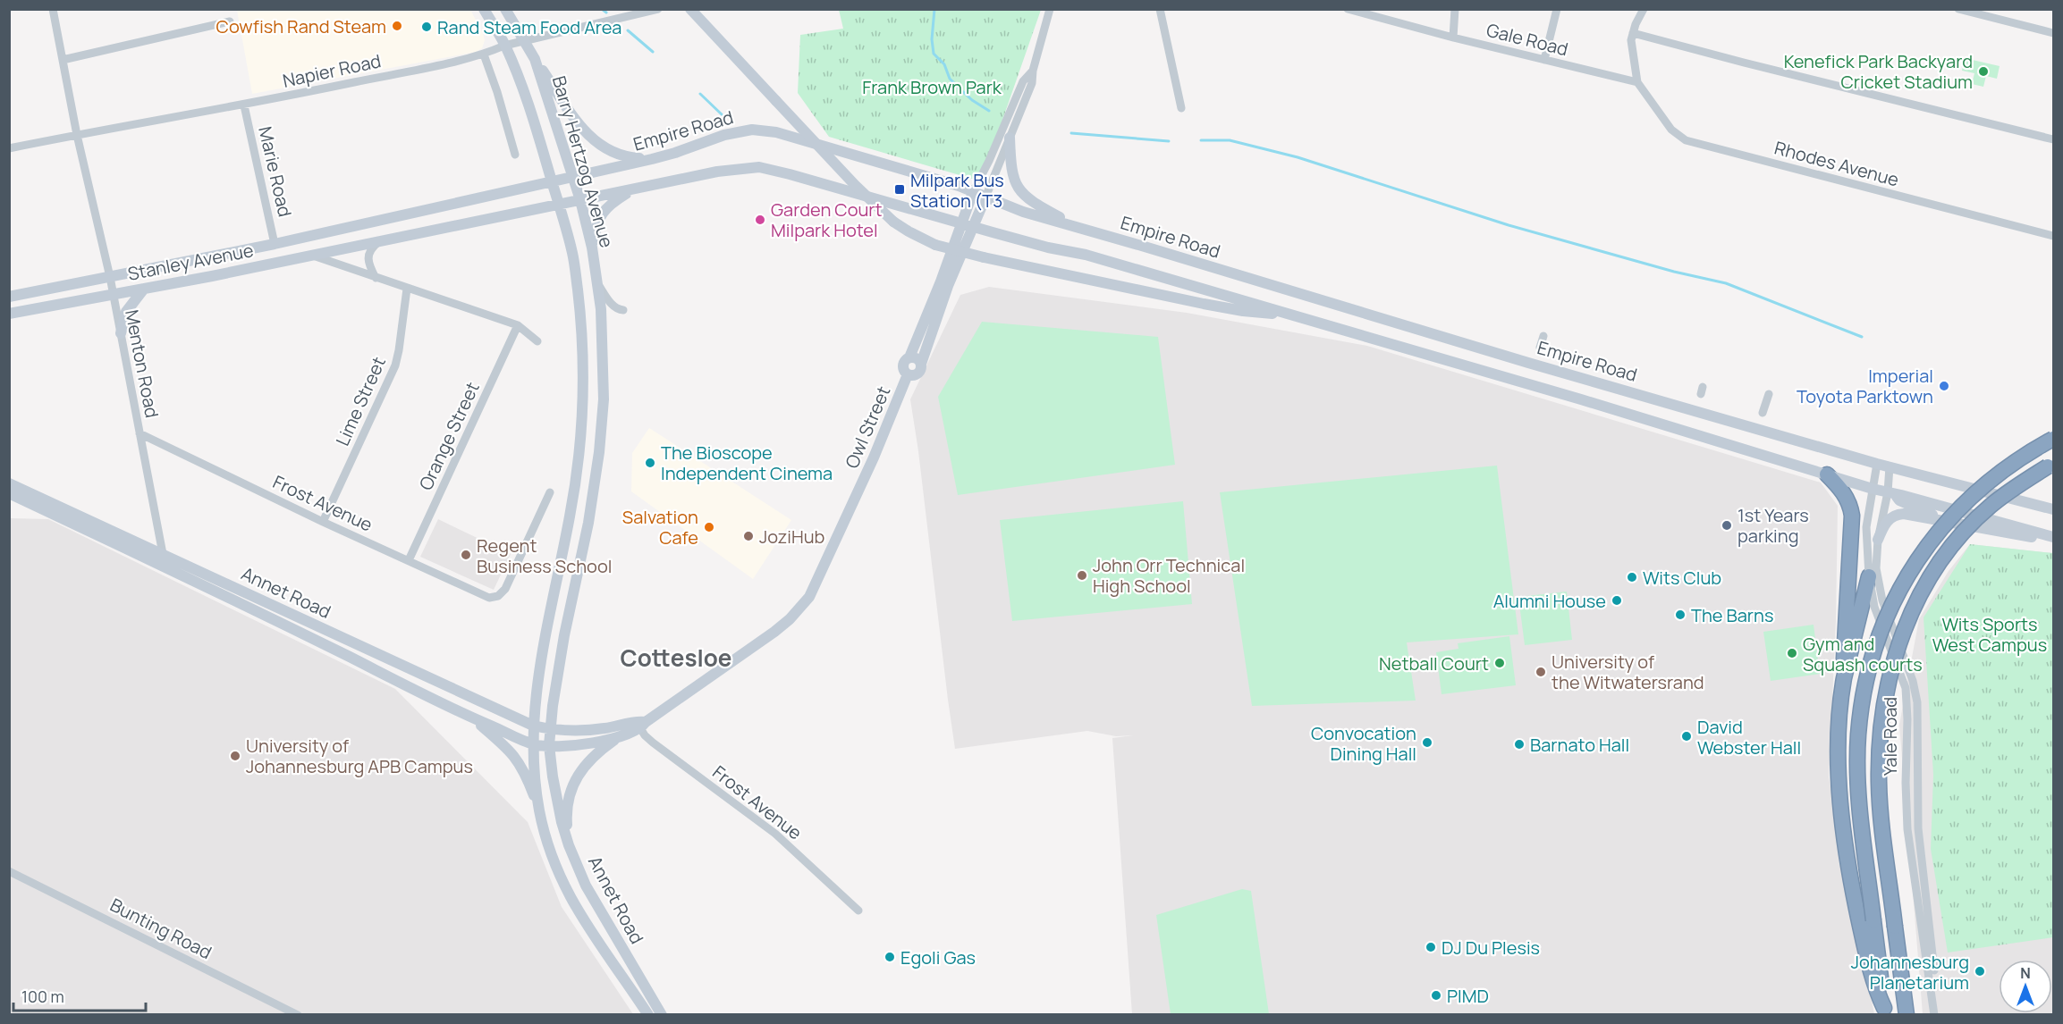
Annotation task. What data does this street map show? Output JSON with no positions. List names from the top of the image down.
{
  "streets": {
    "main road": [
      "Empire Road",
      "Barry Hertzog Avenue",
      "Stanley Avenue",
      "Owl Street",
      "Annet Road"
    ],
    "street": [
      "Gale Road",
      "Napier Road",
      "Rhodes Avenue",
      "Marie Road",
      "Menton Road",
      "Lime Street",
      "Orange Street",
      "Frost Avenue",
      "Yale Road",
      "Bunting Road"
    ]
  },
  "crossings": [
    ["Gale Road", "Rhodes Avenue"],
    ["Napier Road", "Barry Hertzog Avenue"],
    ["Napier Road", "Marie Road"],
    ["Napier Road", "Menton Road"],
    ["Empire Road", "Barry Hertzog Avenue"],
    ["Empire Road", "Marie Road"],
    ["Empire Road", "Stanley Avenue"],
    ["Empire Road", "Yale Road"],
    ["Barry Hertzog Avenue", "Owl Street"],
    ["Barry Hertzog Avenue", "Annet Road"],
    ["Marie Road", "Stanley Avenue"],
    ["Stanley Avenue", "Menton Road"],
    ["Menton Road", "Frost Avenue"],
    ["Menton Road", "Annet Road"],
    ["Lime Street", "Frost Avenue"],
    ["Owl Street", "Frost Avenue"],
    ["Owl Street", "Annet Road"],
    ["Orange Street", "Frost Avenue"]
  ],
  "districts": ["Cottesloe"],
  "parks": ["Frank Brown Park", "Wits Sports West Campus"],
  "places": {
    "other": [
      "Cowfish Rand Steam",
      "Rand Steam Food Area",
      "Kenefick Park Backyard Cricket Stadium",
      "Garden Court Milpark Hotel",
      "Imperial Toyota Parktown",
      "The Bioscope Independent Cinema",
      "1st Years parking",
      "Salvation Cafe",
      "JoziHub",
      "Regent Business School",
      "John Orr Technical High School",
      "Wits Club",
      "Alumni House",
      "The Barns",
      "Gym and Squash courts",
      "Netball Court",
      "University of the Witwatersrand",
      "David Webster Hall",
      "Convocation Dining Hall",
      "Barnato Hall",
      "University of Johannesburg APB Campus",
      "DJ Du Plesis",
      "Egoli Gas",
      "Johannesburg Planetarium",
      "PIMD"
    ],
    "transit": ["Milpark Bus Station (T3"]
  },
  "scale_bar": "100 m",
  "north": "top"
}
